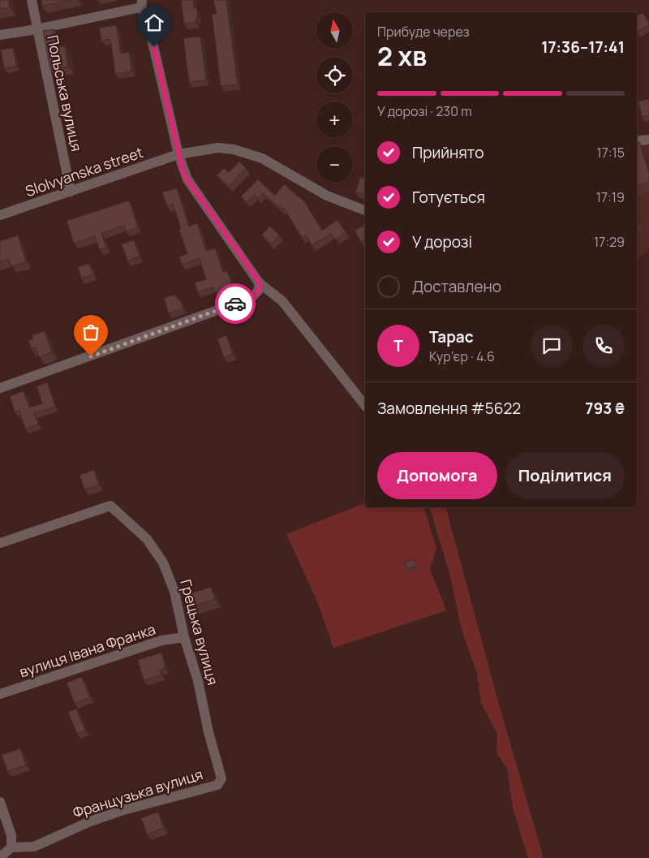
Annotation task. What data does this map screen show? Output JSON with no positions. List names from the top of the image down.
{
  "streets": {
    "street": [
      "Польська вулиця",
      "Slolvyanska street",
      "Грецька вулиця",
      "вулиця Івана Франка",
      "Французька вулиця"
    ]
  },
  "crossings": [
    ["Польська вулиця", "Slolvyanska street"],
    ["Грецька вулиця", "вулиця Івана Франка"],
    ["Грецька вулиця", "Французька вулиця"]
  ],
  "north": "top",
  "page": {
    "map_buttons": ["+", "−"],
    "heading": ["2 хв", "Прибуде через", "17:36–17:41"],
    "panel": [
      "Тарас",
      "Кур’єр · 4.6",
      "Замовлення #5622",
      "793 ₴"
    ],
    "bar": "У дорозі · 230 m",
    "list": [
      ["Прийнято", "17:15"],
      ["Готується", "17:19"],
      ["У дорозі", "17:29"],
      "Доставлено"
    ],
    "round": "Т",
    "buttons": ["Допомога", "Поділитися"]
  }
}
